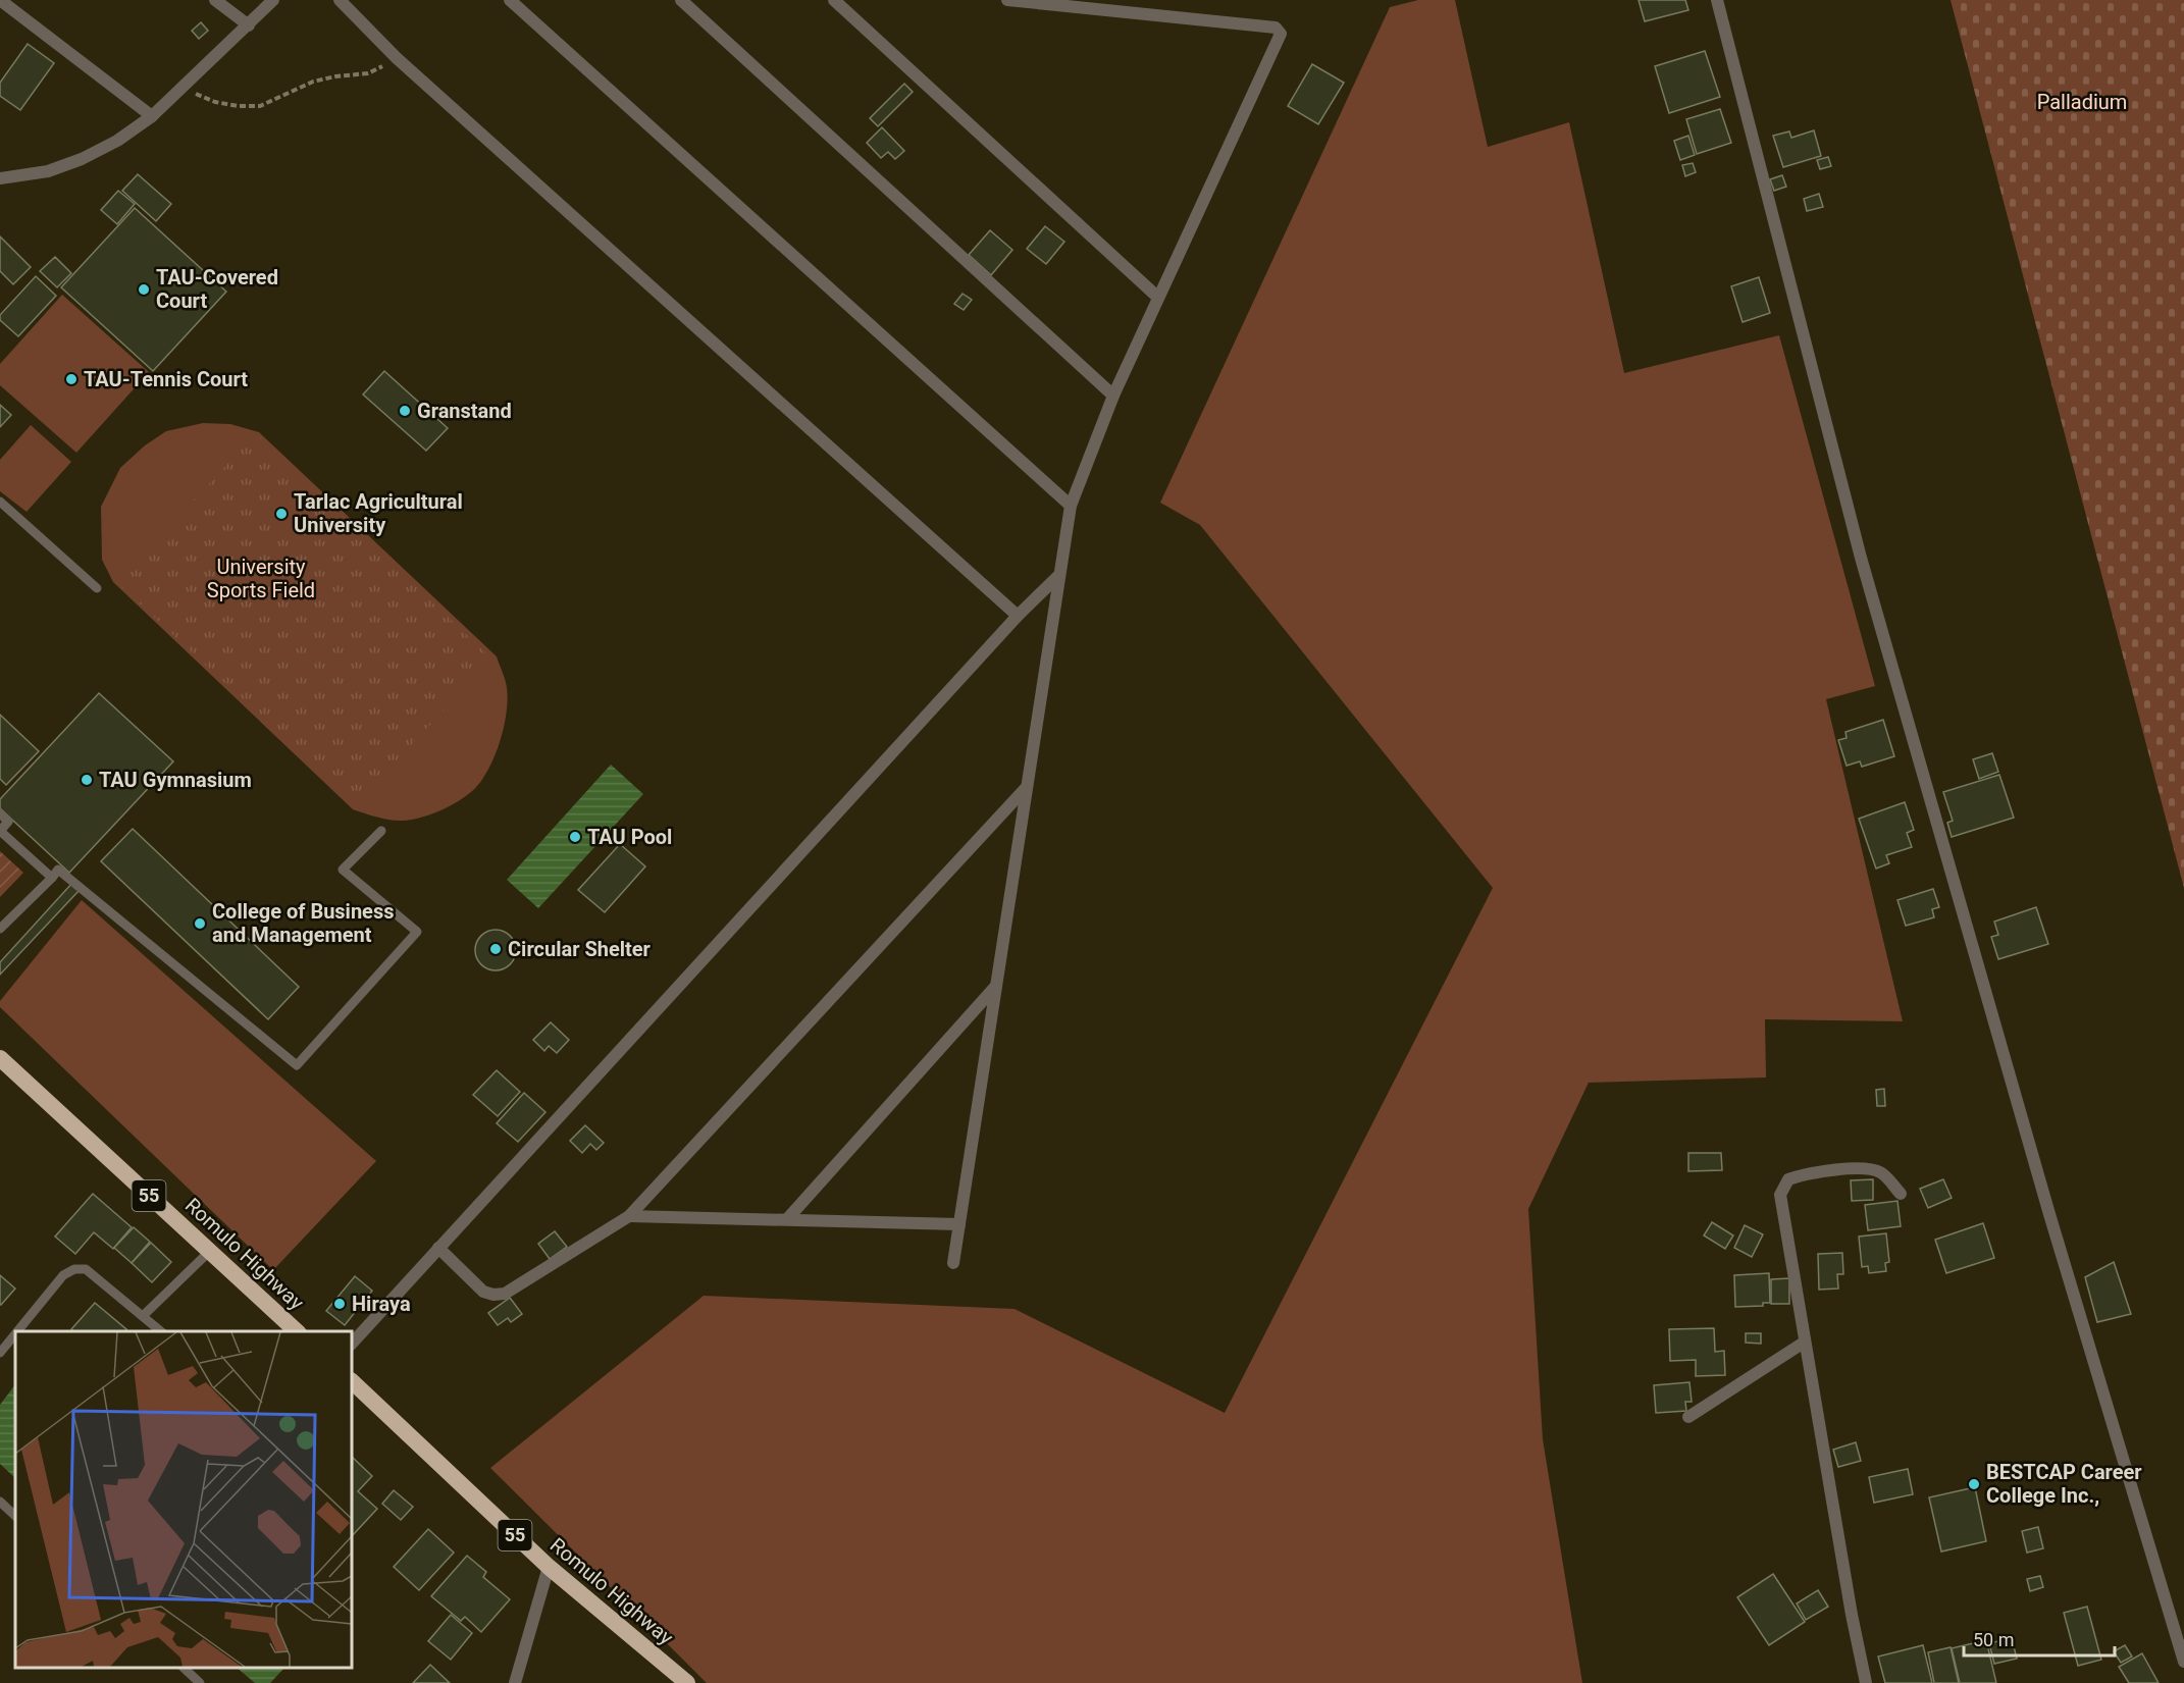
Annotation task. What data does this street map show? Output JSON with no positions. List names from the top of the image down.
{
  "streets": {
    "highway": ["55", "Romulo Highway"]
  },
  "parks": ["Palladium", "University Sports Field"],
  "places": [
    "TAU-Covered Court",
    "TAU-Tennis Court",
    "Granstand",
    "Tarlac Agricultural University",
    "TAU Gymnasium",
    "TAU Pool",
    "College of Business and Management",
    "Circular Shelter",
    "Hiraya",
    "BESTCAP Career College Inc.,"
  ],
  "scale_bar": "50 m"
}
